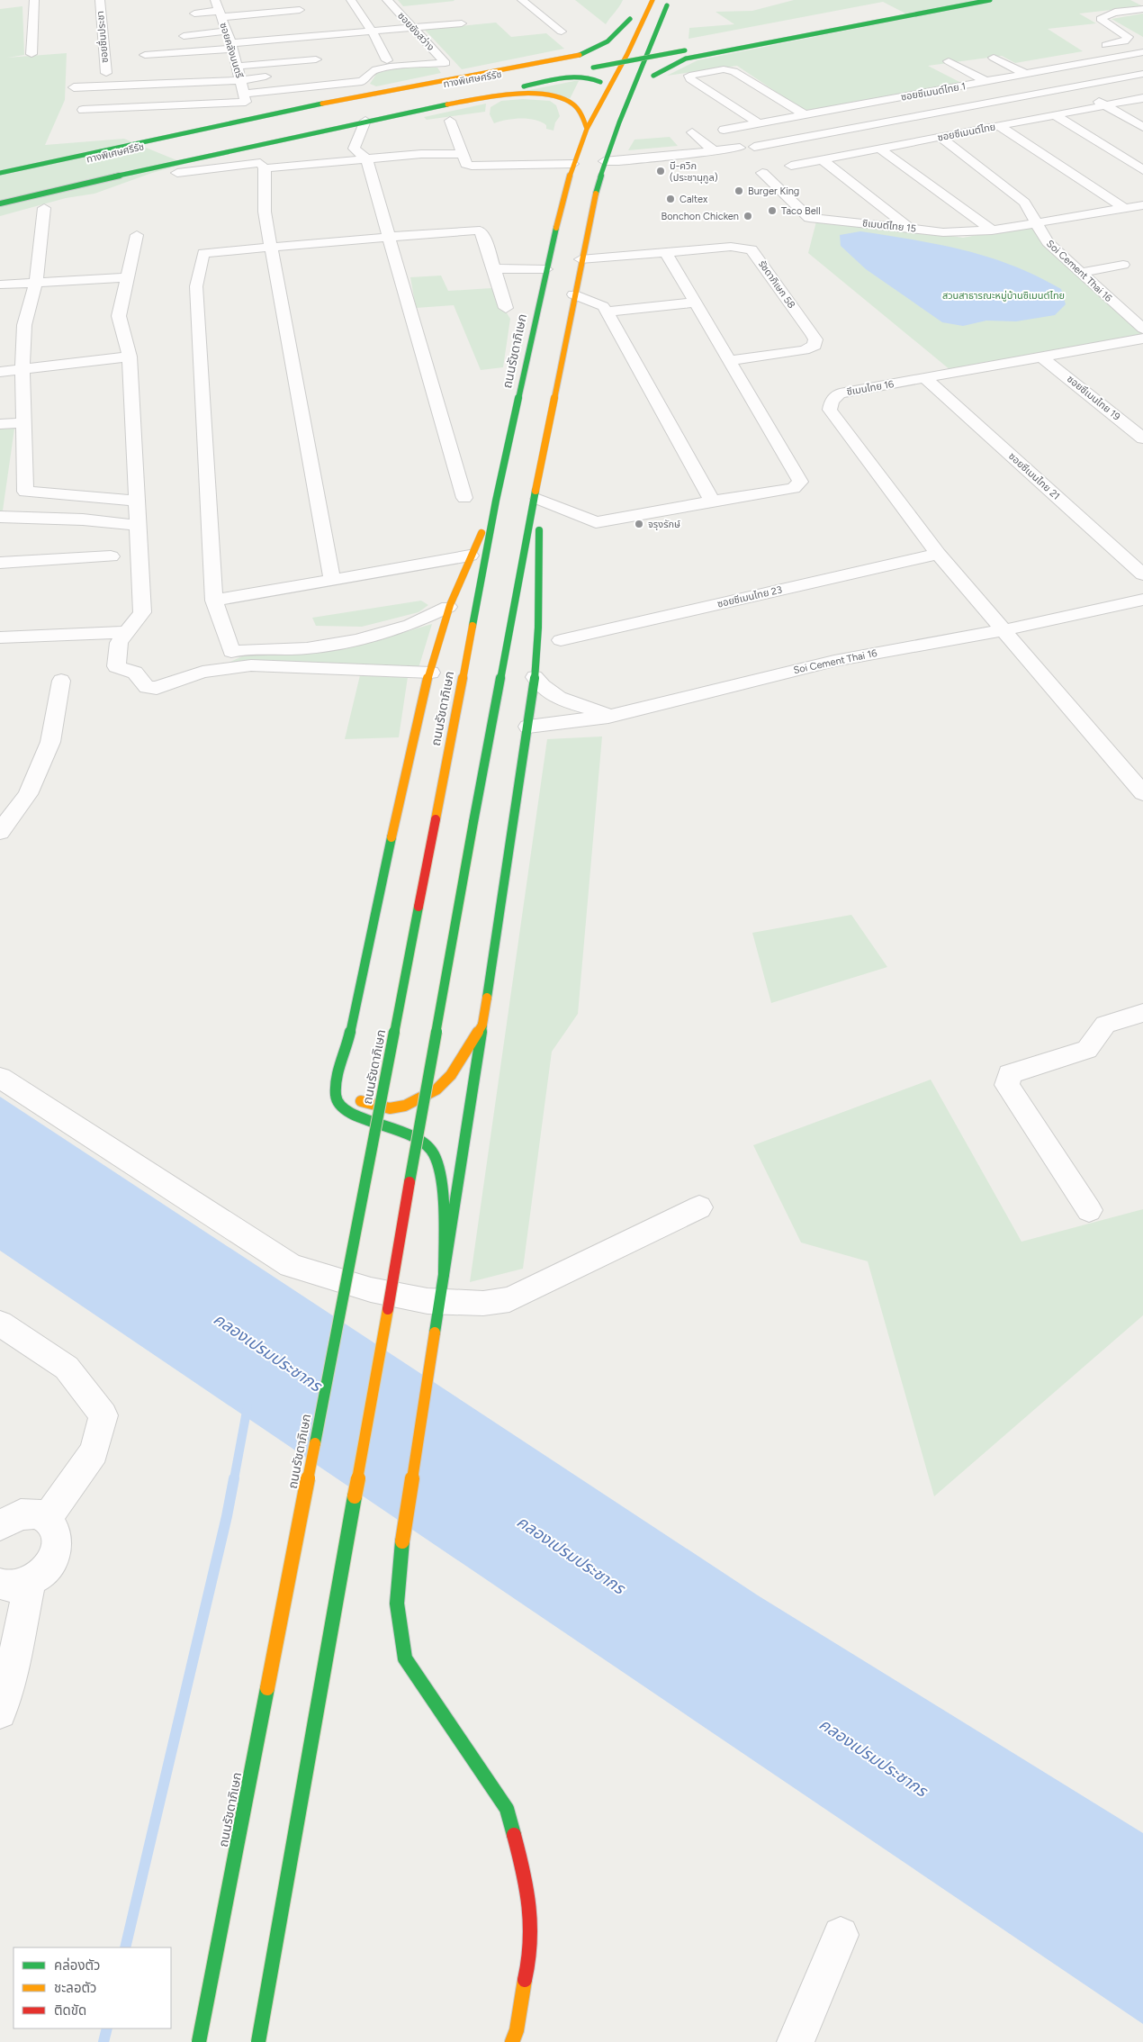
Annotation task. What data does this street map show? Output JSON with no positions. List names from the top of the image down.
{
  "streets": {
    "main road": ["ทางพิเศษศรีรัช", "ถนนรัชดาภิเษก"],
    "street": [
      "ซอยยังสว่าง",
      "ซอยชื่นประชา",
      "ซอยคลังมนตรี",
      "ซอยซีเมนต์ไทย 1",
      "ซอยซีเมนต์ไทย",
      "ซิเมนต์ไทย 15",
      "Soi Cement Thai 16",
      "รัชดาภิเษก 58",
      "ซีเมนไทย 16",
      "ซอยซีเมนไทย 19",
      "ซอยซีเมนไทย 21",
      "ซอยซีเมนไทย 23"
    ]
  },
  "crossings": [
    ["ซอยซีเมนต์ไทย", "Soi Cement Thai 16"],
    ["ซิเมนต์ไทย 15", "Soi Cement Thai 16"],
    ["Soi Cement Thai 16", "ซีเมนไทย 16"],
    ["ซีเมนไทย 16", "ซอยซีเมนไทย 19"],
    ["ซีเมนไทย 16", "ซอยซีเมนไทย 21"],
    ["ซีเมนไทย 16", "ซอยซีเมนไทย 23"]
  ],
  "water": ["คลองเปรมประชากร"],
  "parks": ["สวนสาธารณะหมู่บ้านซิเมนต์ไทย"],
  "places": [
    "บี-ควิก (ประชานุกูล)",
    "Burger King",
    "Caltex",
    "Taco Bell",
    "Bonchon Chicken",
    "จรุงรักษ์"
  ],
  "legend": ["คล่องตัว", "ชะลอตัว", "ติดขัด"]
}
